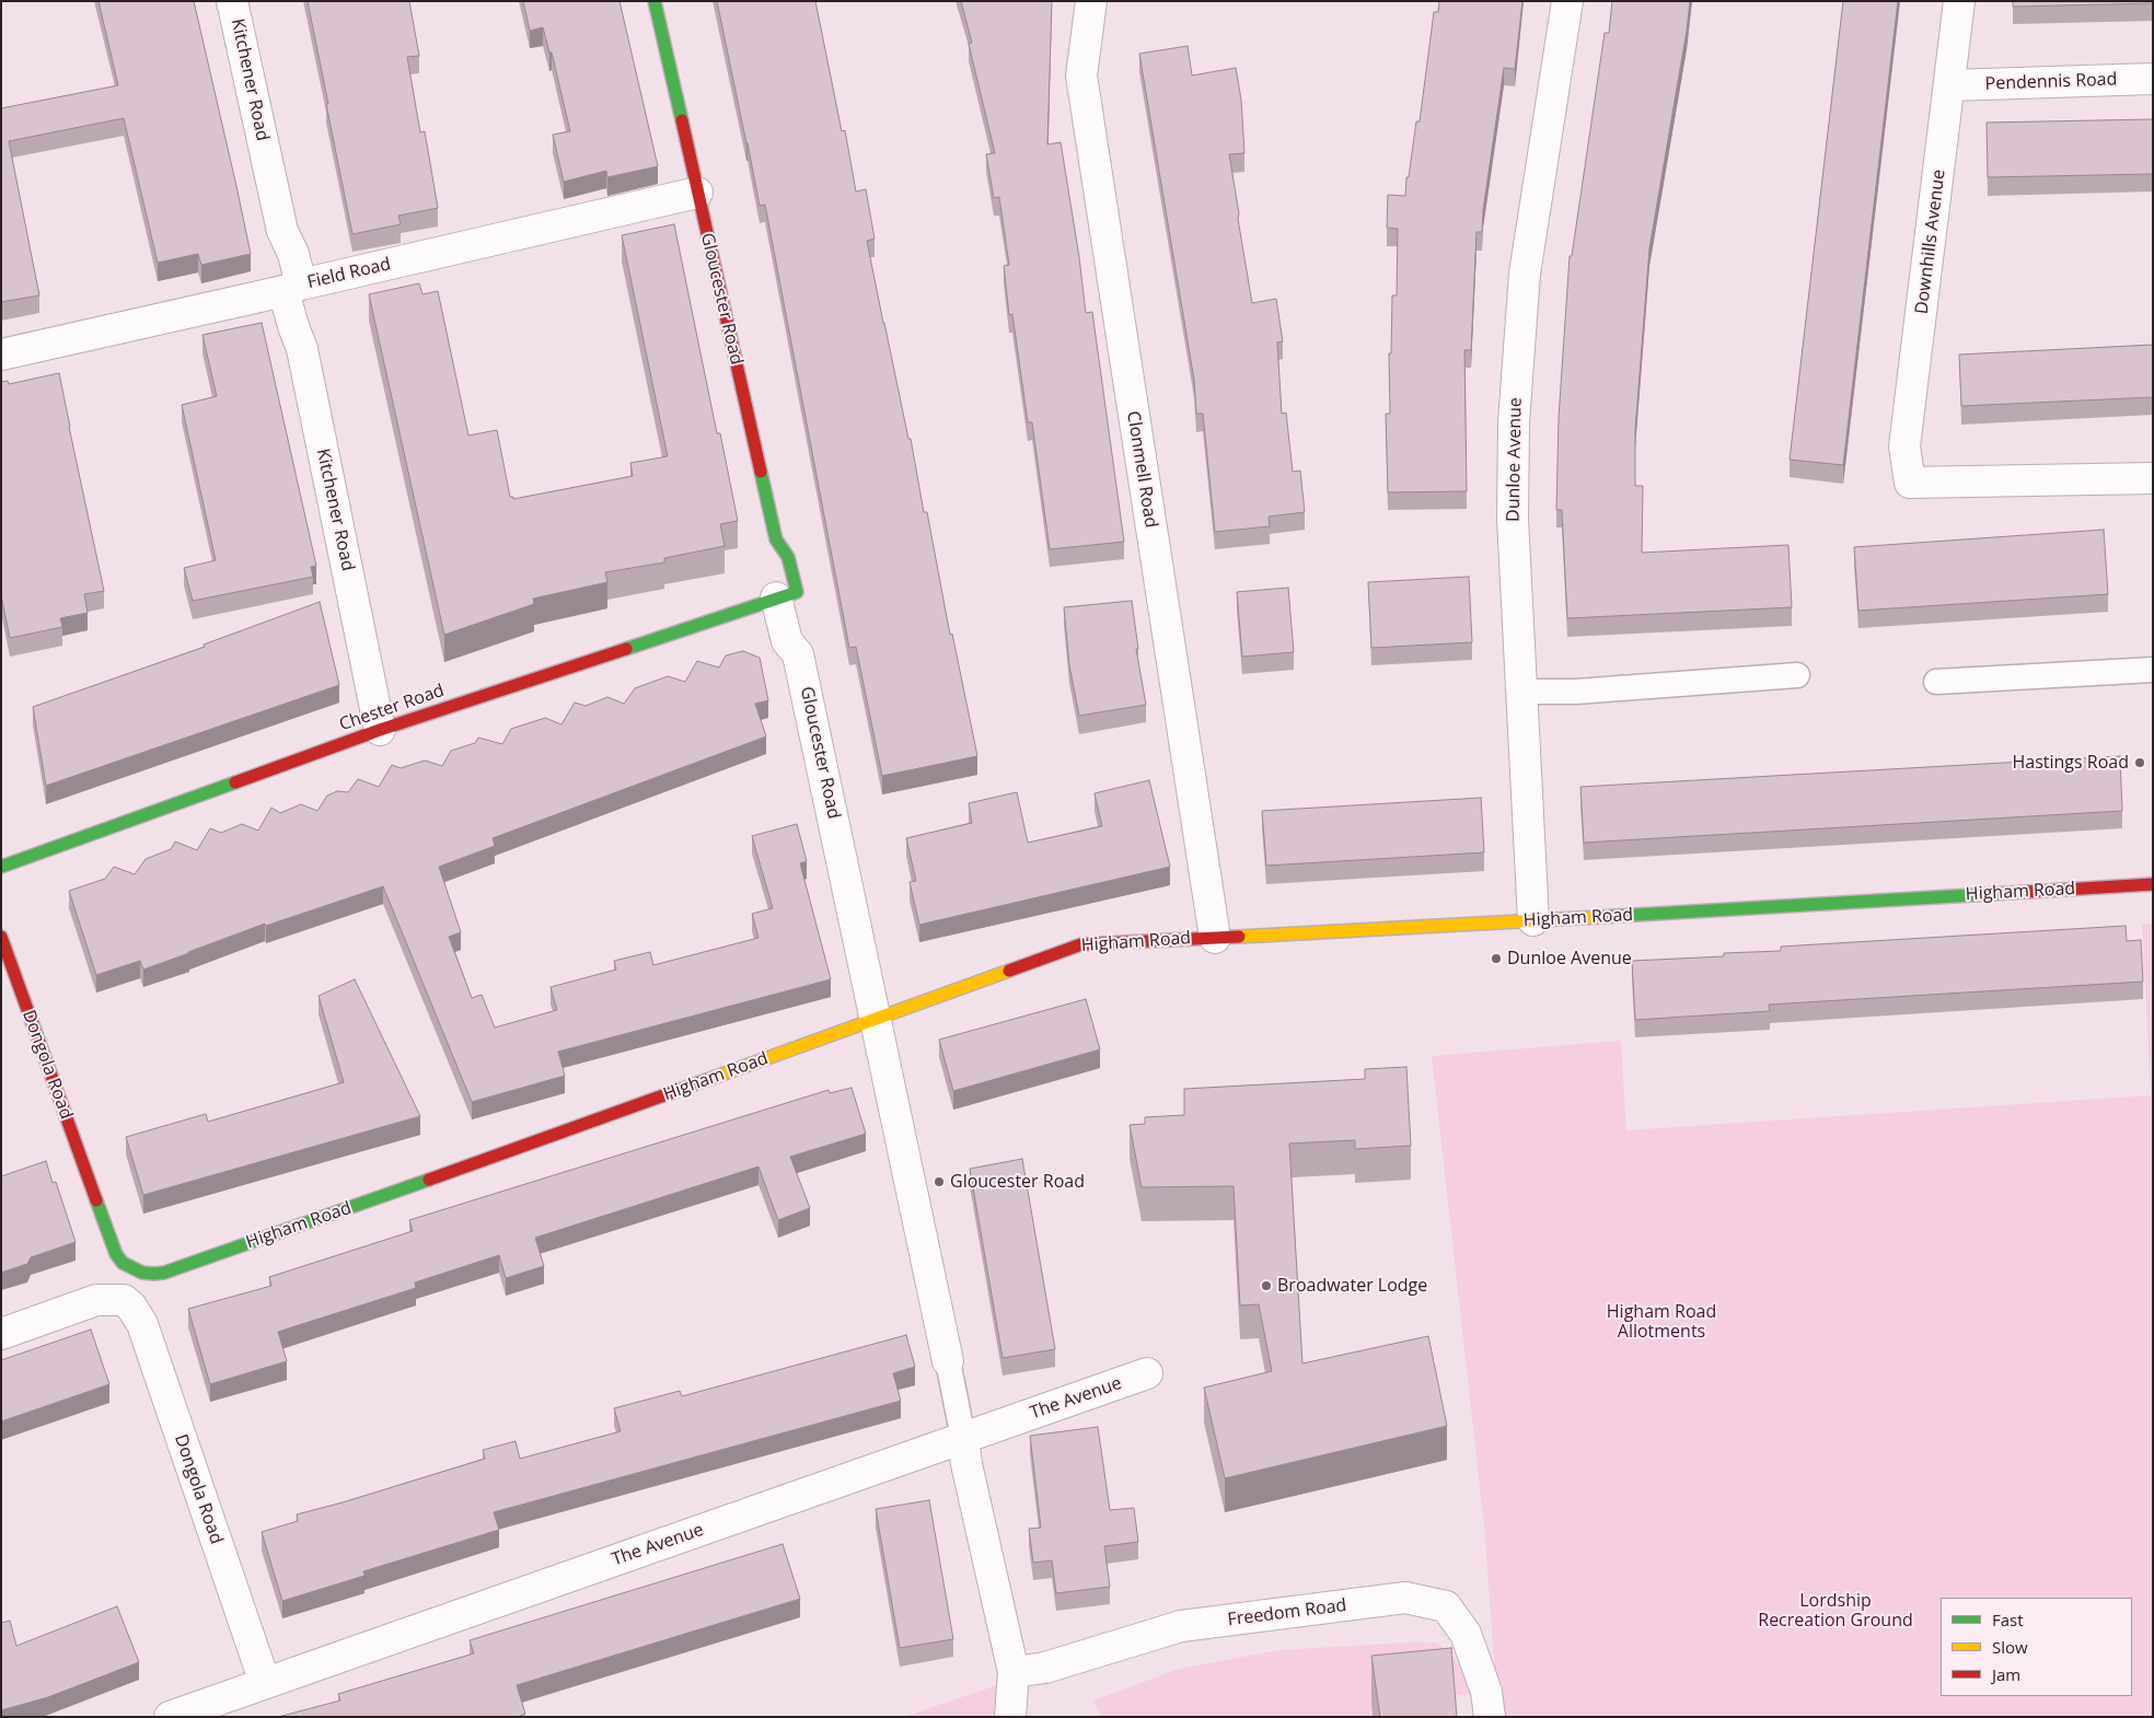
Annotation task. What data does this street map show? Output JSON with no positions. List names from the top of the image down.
{
  "streets": {
    "street": [
      "Kitchener Road",
      "Pendennis Road",
      "Downhills Avenue",
      "Field Road",
      "Gloucester Road",
      "Dunloe Avenue",
      "Clonmell Road",
      "Chester Road",
      "Higham Road",
      "Dongola Road",
      "The Avenue",
      "Freedom Road"
    ]
  },
  "crossings": [
    ["Kitchener Road", "Field Road"],
    ["Kitchener Road", "Chester Road"],
    ["Pendennis Road", "Downhills Avenue"],
    ["Field Road", "Gloucester Road"],
    ["Gloucester Road", "Chester Road"],
    ["Gloucester Road", "Higham Road"],
    ["Gloucester Road", "The Avenue"],
    ["Gloucester Road", "Freedom Road"],
    ["Dunloe Avenue", "Higham Road"],
    ["Clonmell Road", "Higham Road"],
    ["Higham Road", "Dongola Road"],
    ["Dongola Road", "The Avenue"]
  ],
  "parks": ["Higham Road Allotments", "Lordship Recreation Ground"],
  "places": [
    "Hastings Road",
    "Dunloe Avenue",
    "Gloucester Road",
    "Broadwater Lodge"
  ],
  "legend": ["Fast", "Slow", "Jam"]
}
